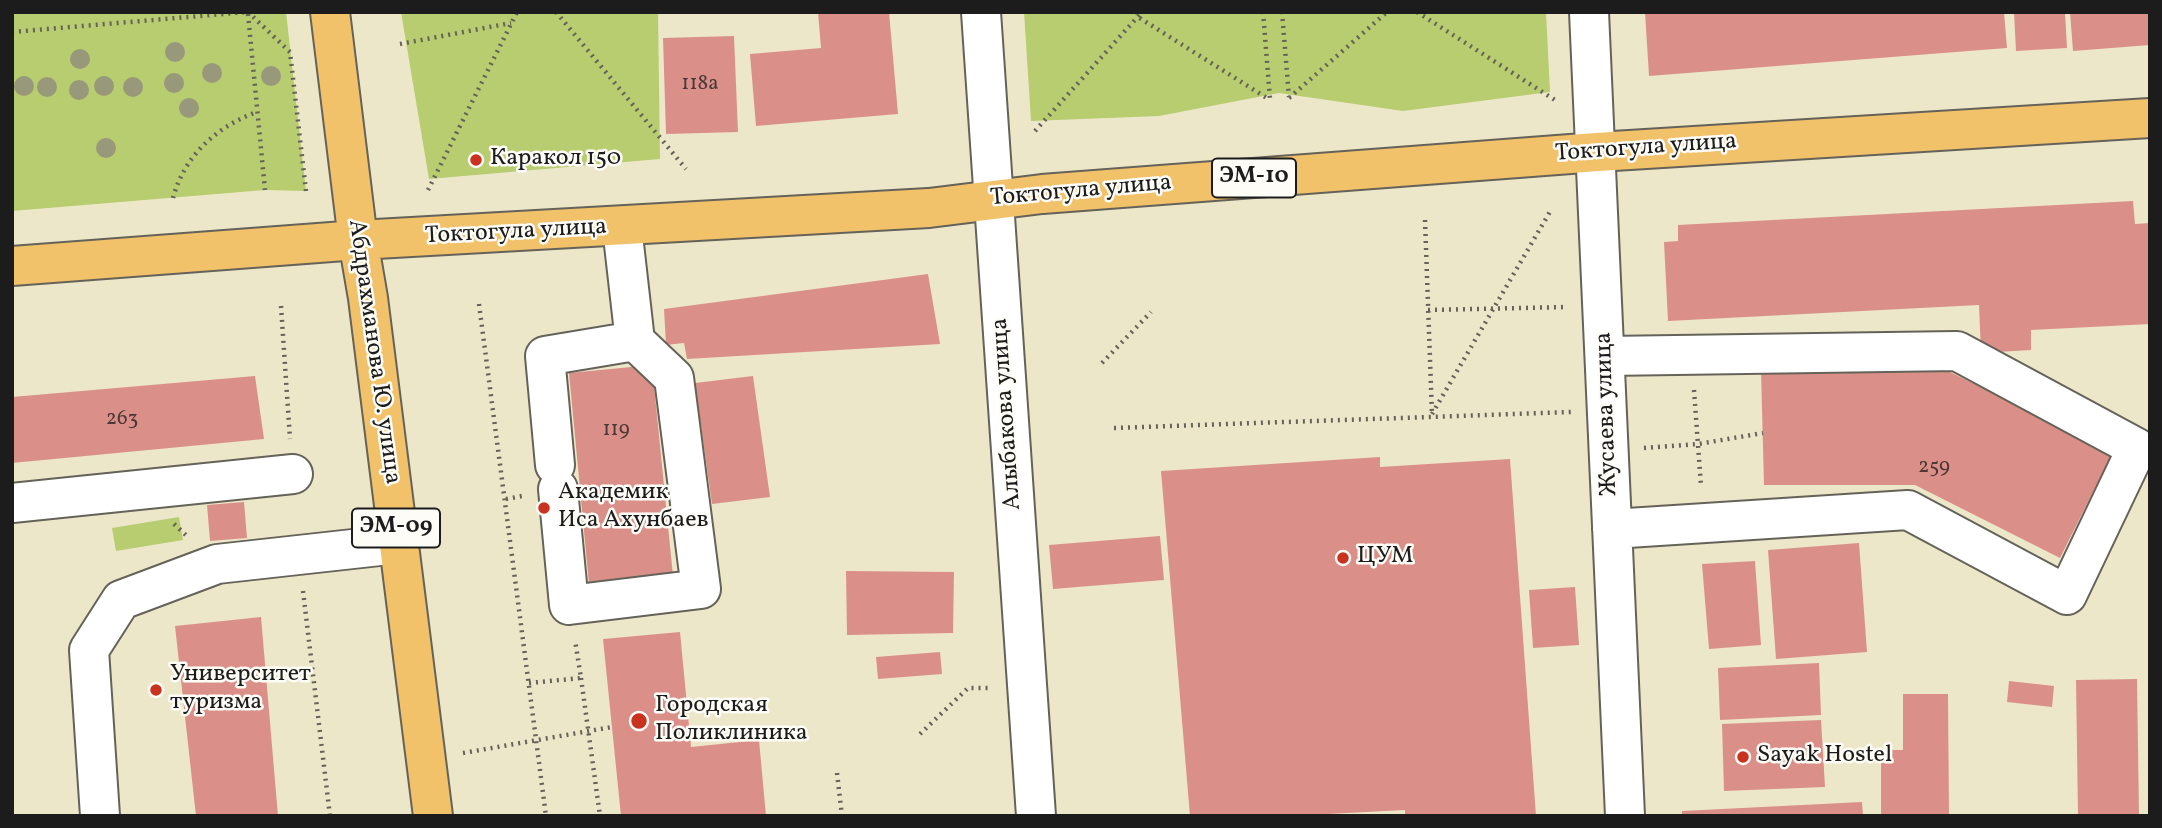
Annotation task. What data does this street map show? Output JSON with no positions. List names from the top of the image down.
{
  "streets": {
    "main road": [
      "Токтогула улица",
      "ЭМ-10",
      "Абдрахманова Ю. улица",
      "ЭМ-09"
    ],
    "street": ["Алыбакова улица", "Жусаева улица"]
  },
  "crossings": [
    ["Токтогула улица", "Абдрахманова Ю. улица"],
    ["Токтогула улица", "Алыбакова улица"],
    ["Токтогула улица", "Жусаева улица"]
  ],
  "places": [
    "Каракол 150",
    "Академик Иса Ахунбаев",
    "ЦУМ",
    "Университет туризма",
    "Городская Поликлиника",
    "Sayak Hostel"
  ],
  "house_numbers": [
    "118а",
    "263",
    "119",
    "259"
  ]
}
